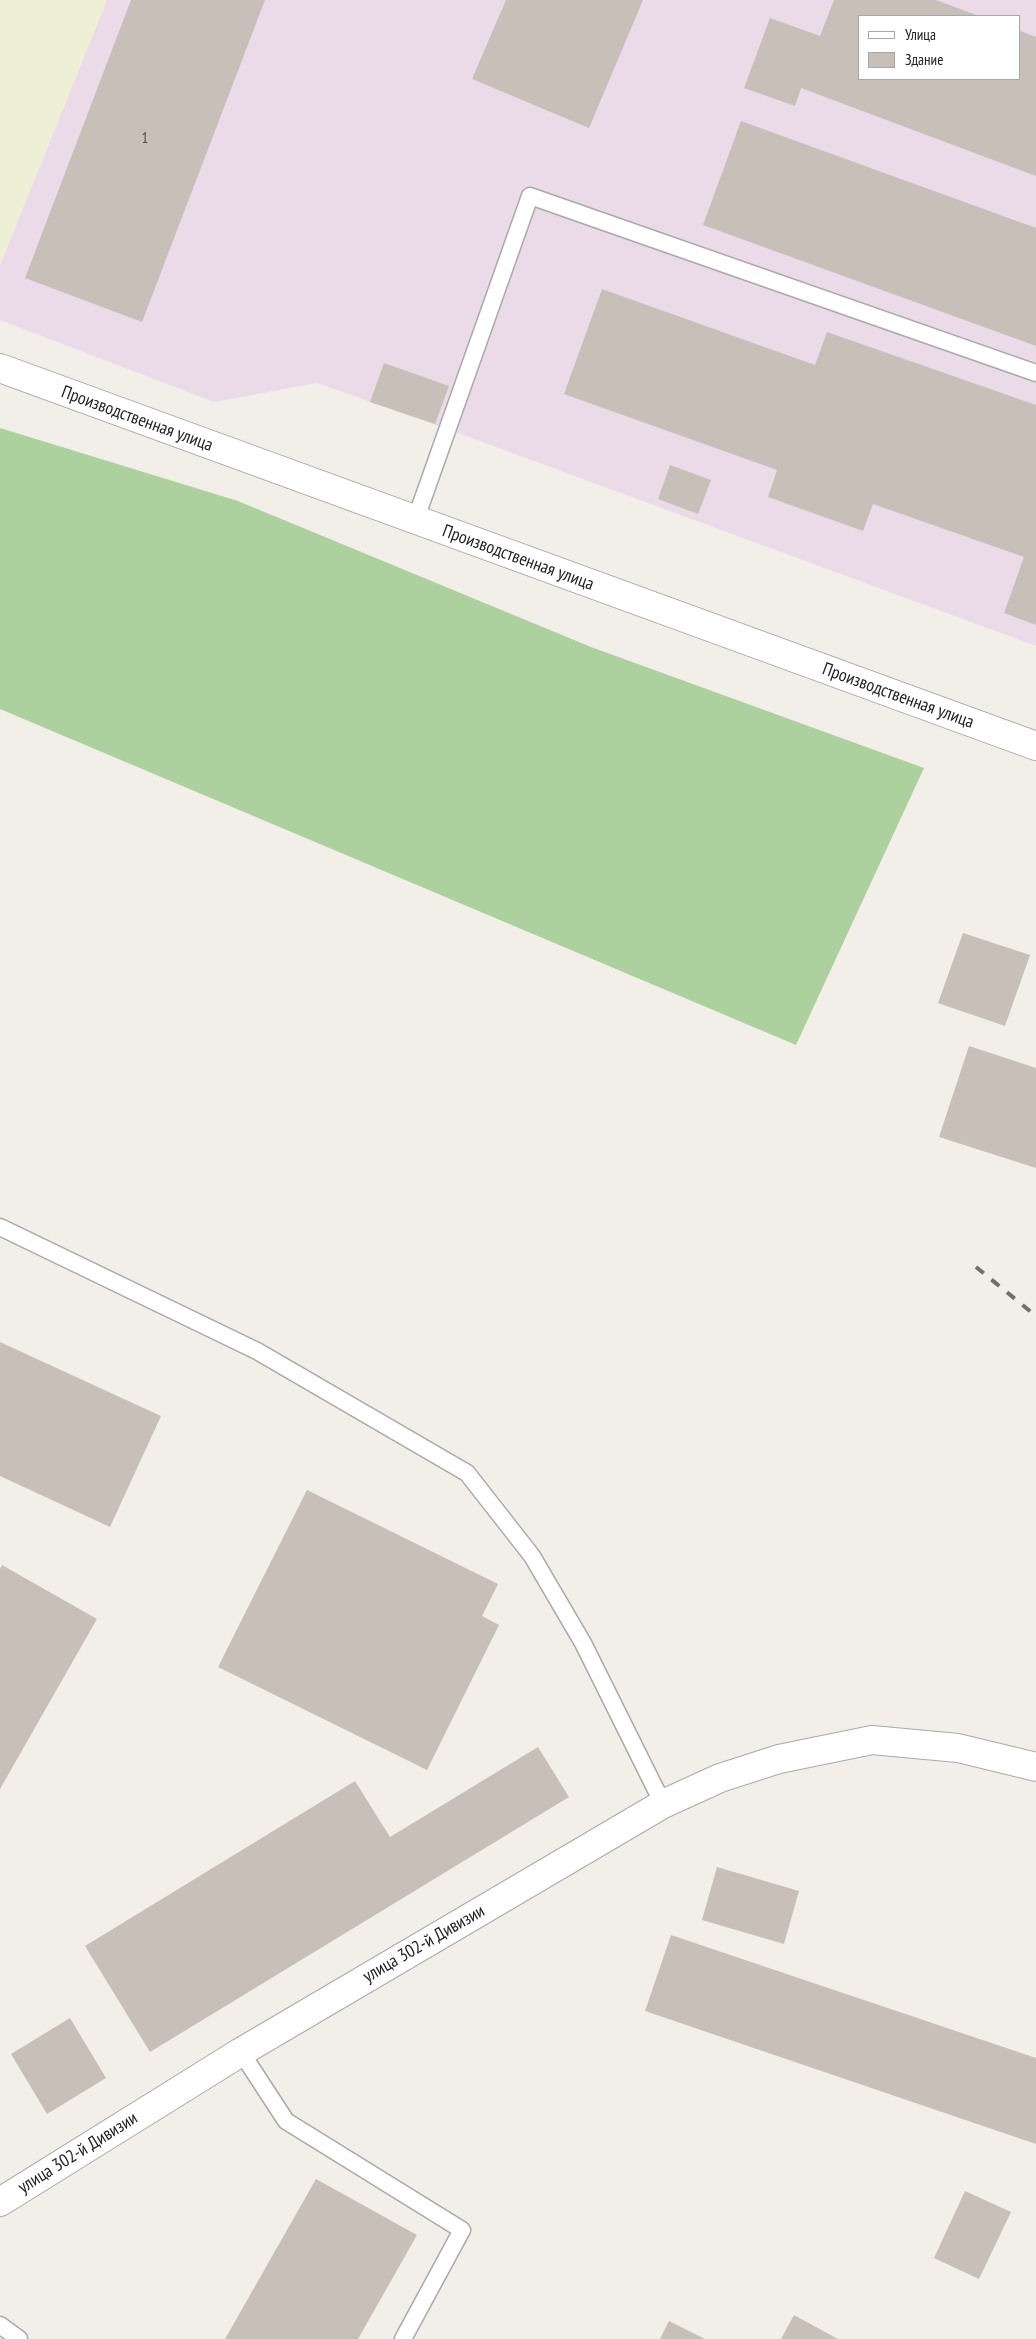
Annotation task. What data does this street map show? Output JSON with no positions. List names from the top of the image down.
{
  "streets": {
    "street": ["Производственная улица", "улица 302-й Дивизии"]
  },
  "house_numbers": ["1"],
  "legend": ["Улица", "Здание"]
}
